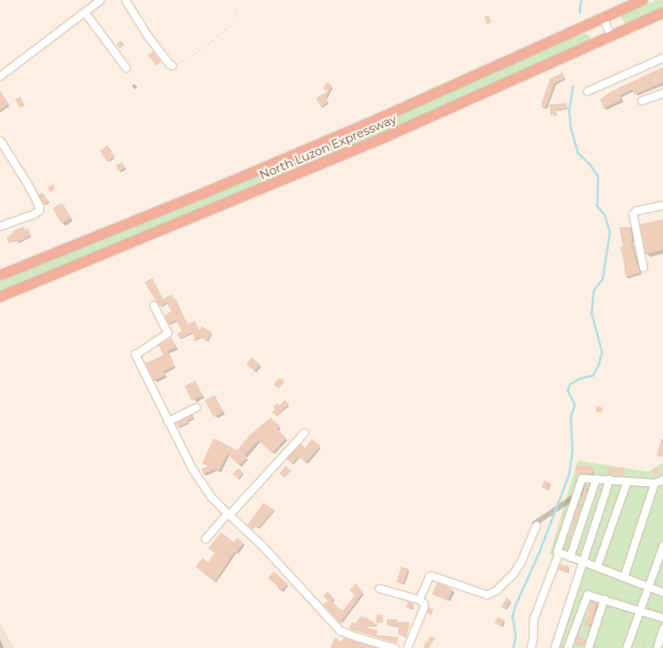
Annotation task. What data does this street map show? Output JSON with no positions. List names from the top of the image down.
{
  "streets": {
    "highway": ["North Luzon Expressway"]
  }
}
